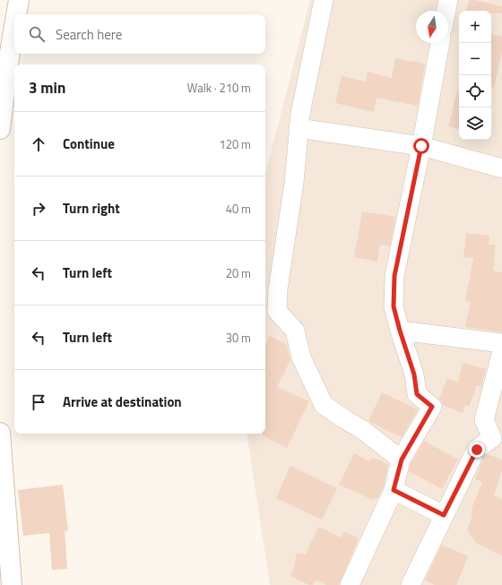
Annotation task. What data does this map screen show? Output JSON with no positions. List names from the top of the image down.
{
  "north": "bottom",
  "page": {
    "map_buttons": ["+", "−"],
    "search": "Search here",
    "heading": ["3 min", "Walk · 210 m"],
    "list": [
      ["Continue", "120 m"],
      ["Turn right", "40 m"],
      ["Turn left", "20 m"],
      ["Turn left", "30 m"],
      "Arrive at destination"
    ]
  }
}
